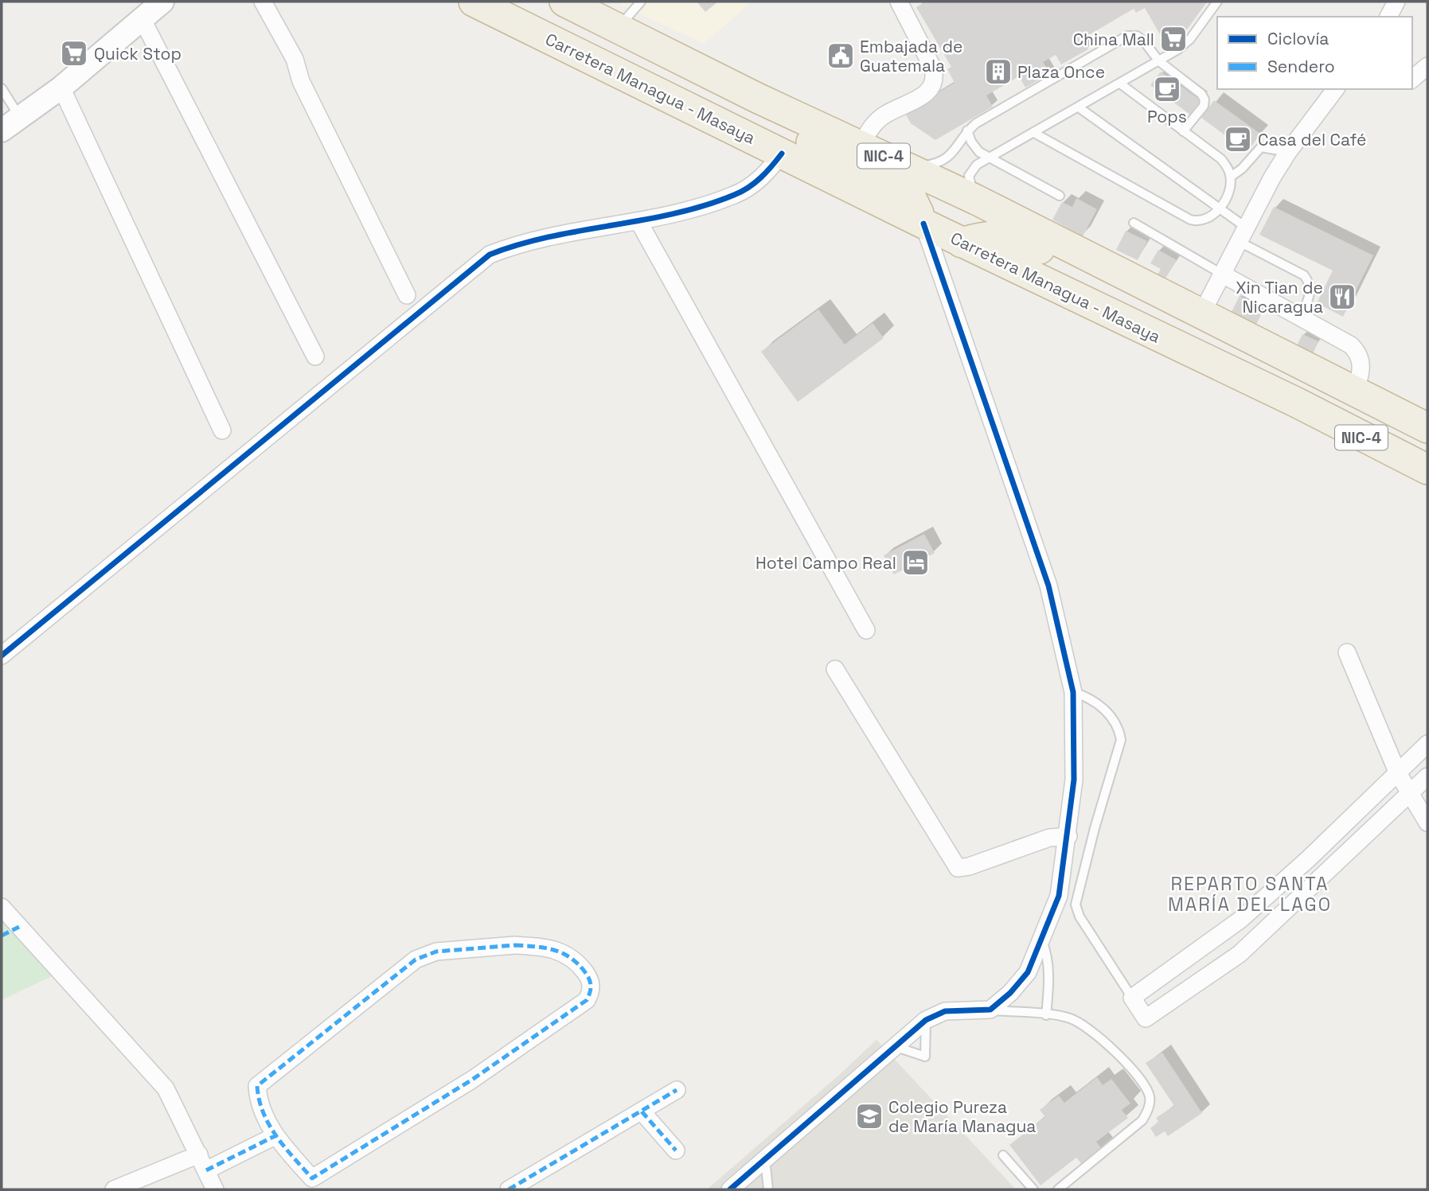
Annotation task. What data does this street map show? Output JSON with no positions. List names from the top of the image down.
{
  "streets": {
    "highway": ["Carretera Managua - Masaya", "NIC-4"]
  },
  "districts": ["REPARTO SANTA MARÍA DEL LAGO"],
  "places": {
    "supermarket": ["China Mall", "Quick Stop"],
    "public building": ["Embajada de Guatemala"],
    "building": ["Plaza Once"],
    "cafe": ["Pops", "Casa del Café"],
    "restaurant": ["Xin Tian de Nicaragua"],
    "hotel": ["Hotel Campo Real"],
    "school or university": ["Colegio Pureza de María Managua"]
  },
  "legend": ["Ciclovía", "Sendero"]
}
